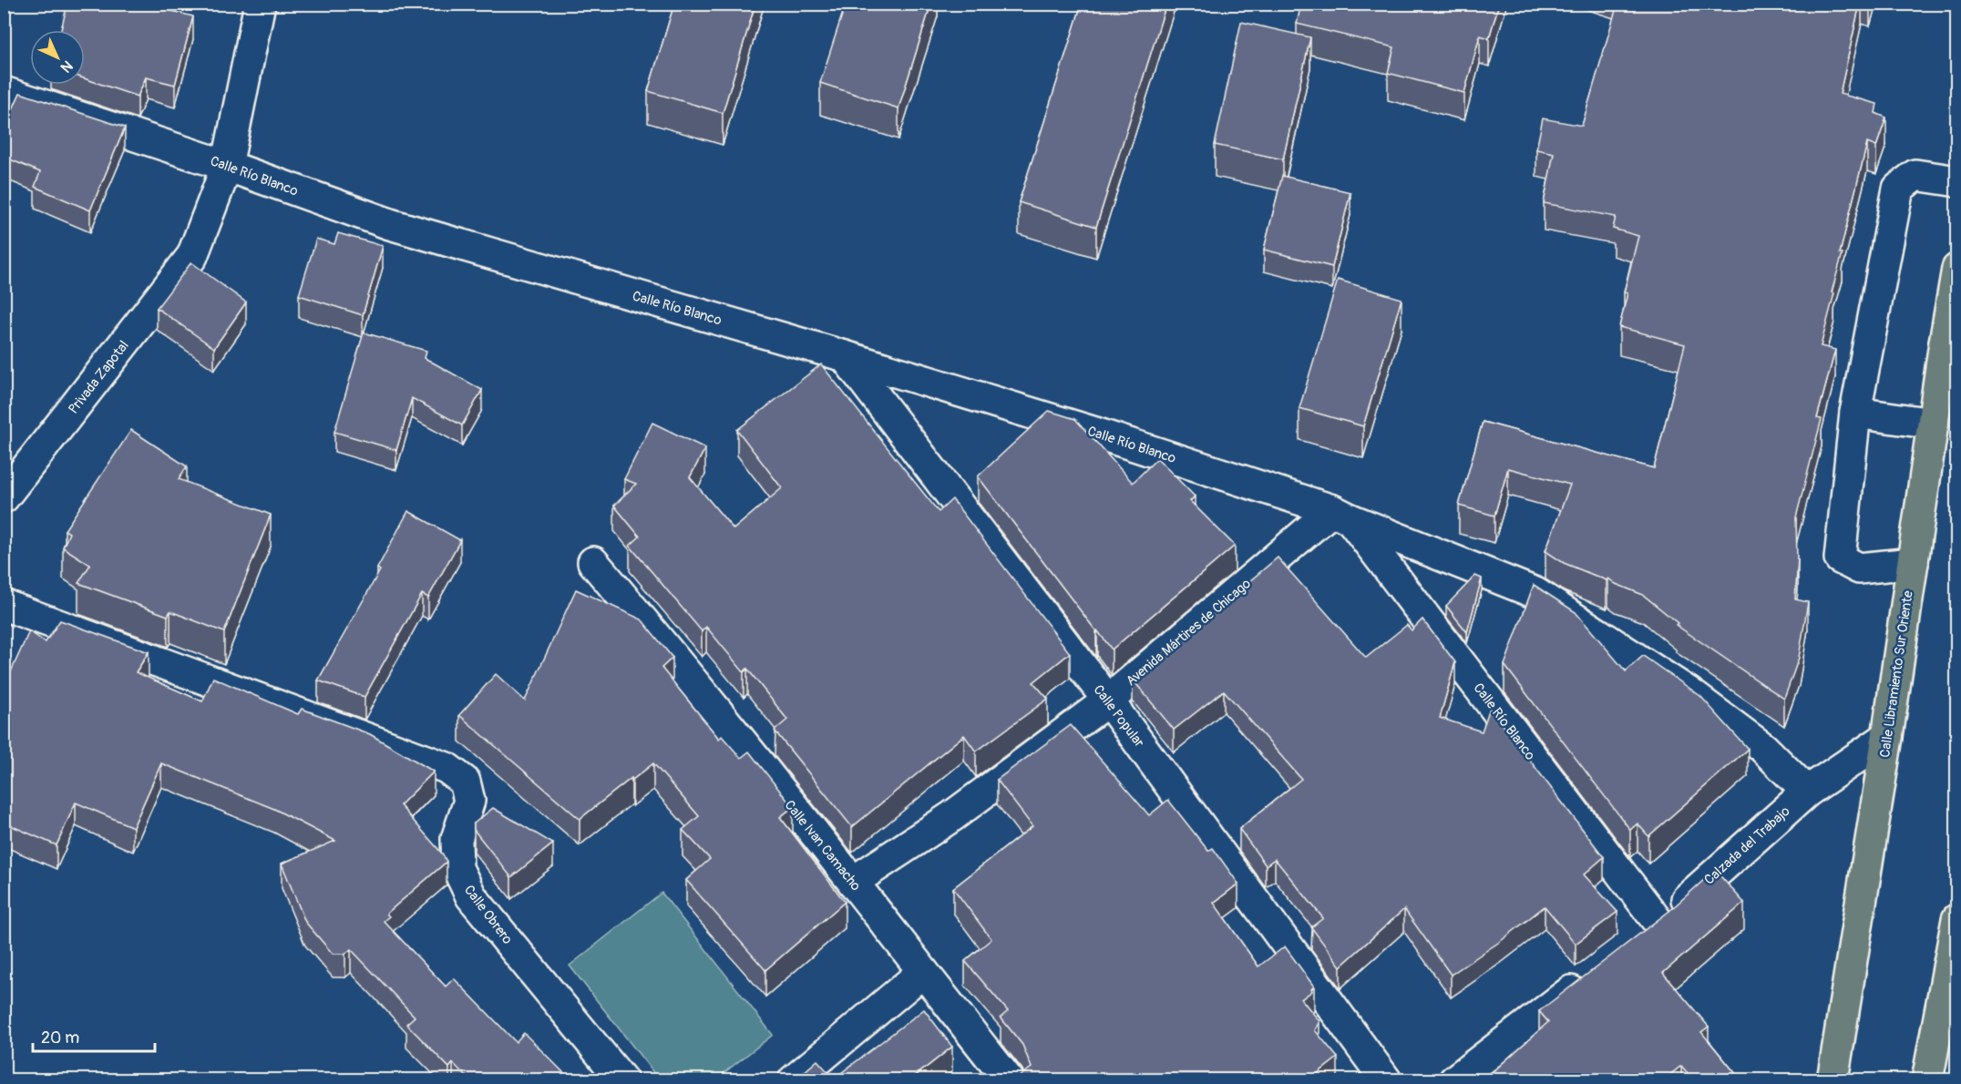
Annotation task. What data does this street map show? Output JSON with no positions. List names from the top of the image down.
{
  "streets": {
    "main road": ["Calle Libramiento Sur Oriente"],
    "street": [
      "Calle Río Blanco",
      "Privada Zapotal",
      "Avenida Mártires de Chicago",
      "Calle Popular",
      "Calle Ivan Camacho",
      "Calzada del Trabajo",
      "Calle Obrero"
    ]
  },
  "crossings": [
    ["Calle Río Blanco", "Privada Zapotal"],
    ["Calle Río Blanco", "Avenida Mártires de Chicago"],
    ["Calle Río Blanco", "Calle Popular"],
    ["Calle Río Blanco", "Calzada del Trabajo"],
    ["Avenida Mártires de Chicago", "Calle Popular"],
    ["Avenida Mártires de Chicago", "Calle Ivan Camacho"],
    ["Calle Libramiento Sur Oriente", "Calzada del Trabajo"]
  ],
  "scale_bar": "20 m",
  "north": "bottom right"
}
